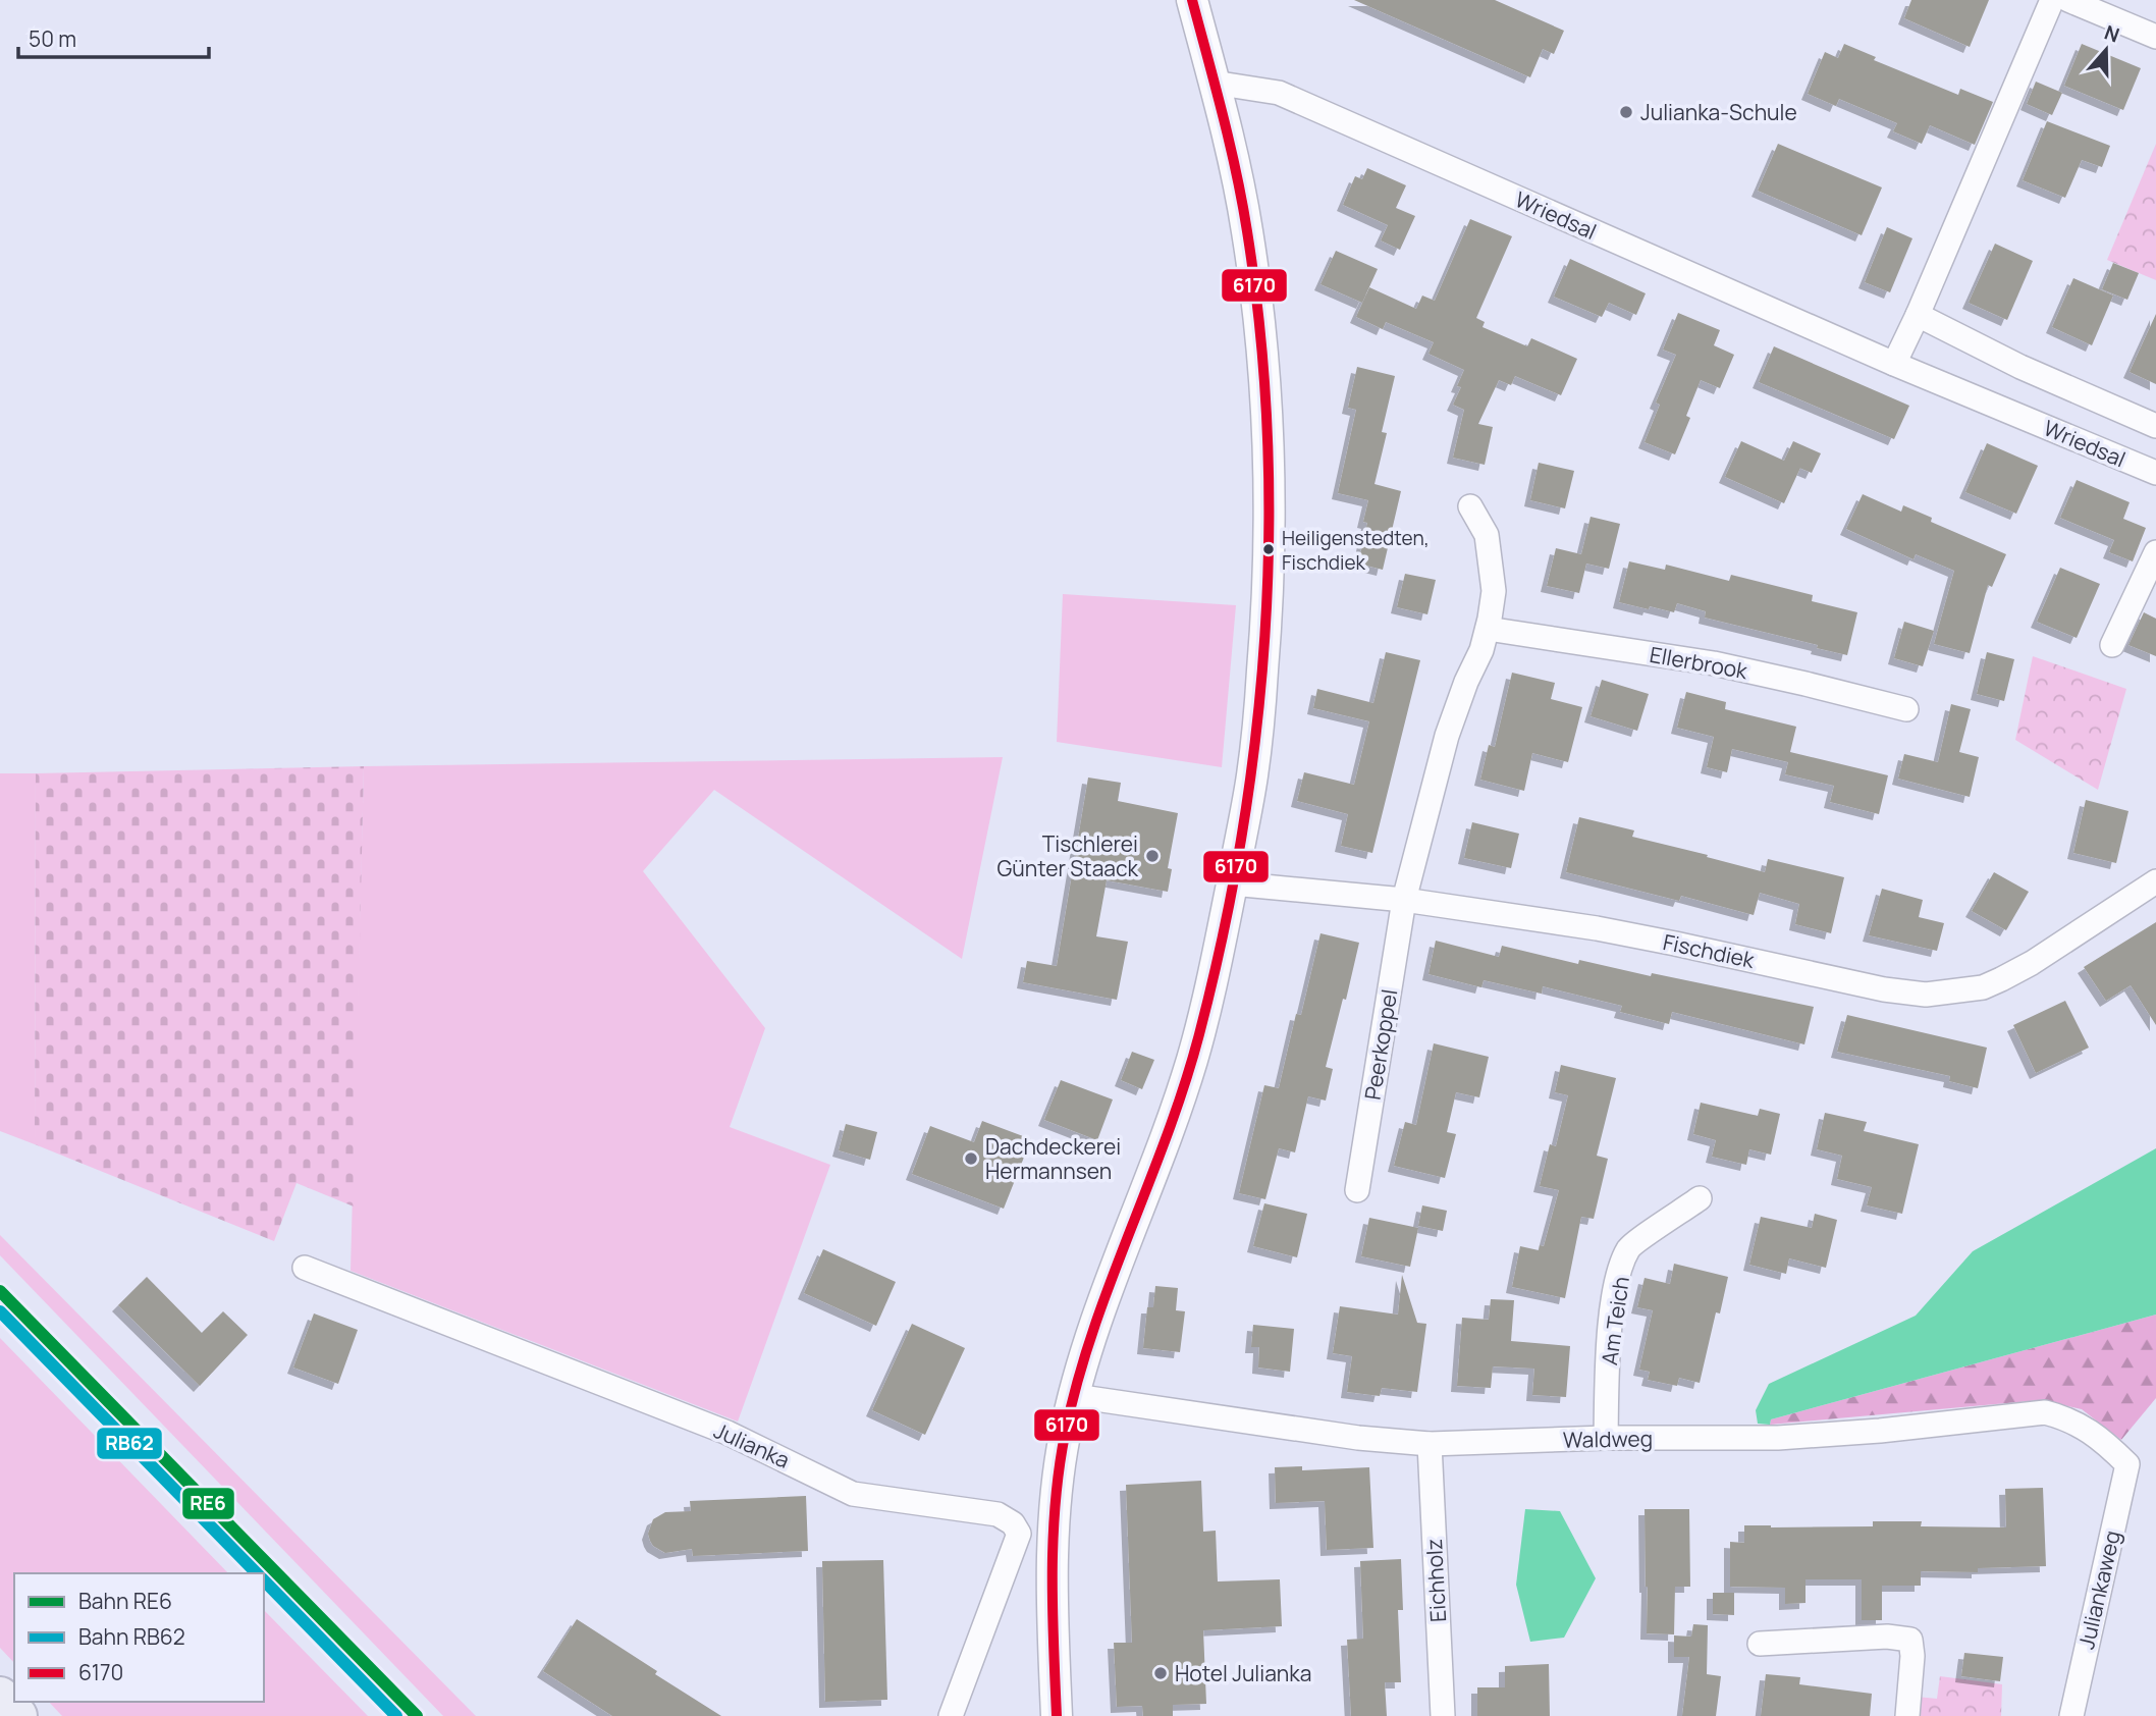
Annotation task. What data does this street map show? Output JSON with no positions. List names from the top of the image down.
{
  "streets": {
    "street": [
      "Wriedsal",
      "Ellerbrook",
      "Fischdiek",
      "Peerkoppel",
      "Am Teich",
      "Waldweg",
      "Julianka",
      "Eichholz",
      "Juliankaweg"
    ]
  },
  "crossings": [
    ["Fischdiek", "Peerkoppel"],
    ["Am Teich", "Waldweg"],
    ["Waldweg", "Eichholz"],
    ["Waldweg", "Juliankaweg"]
  ],
  "places": [
    "Julianka-Schule",
    "Heiligenstedten, Fischdiek",
    "Tischlerei Günter Staack",
    "Dachdeckerei Hermannsen",
    "Hotel Julianka"
  ],
  "lines": ["transit line 6170", "rail line RE6", "rail line RB62"],
  "legend": ["Bahn RE6", "Bahn RB62", "6170"],
  "scale_bar": "50 m",
  "north": "top"
}
